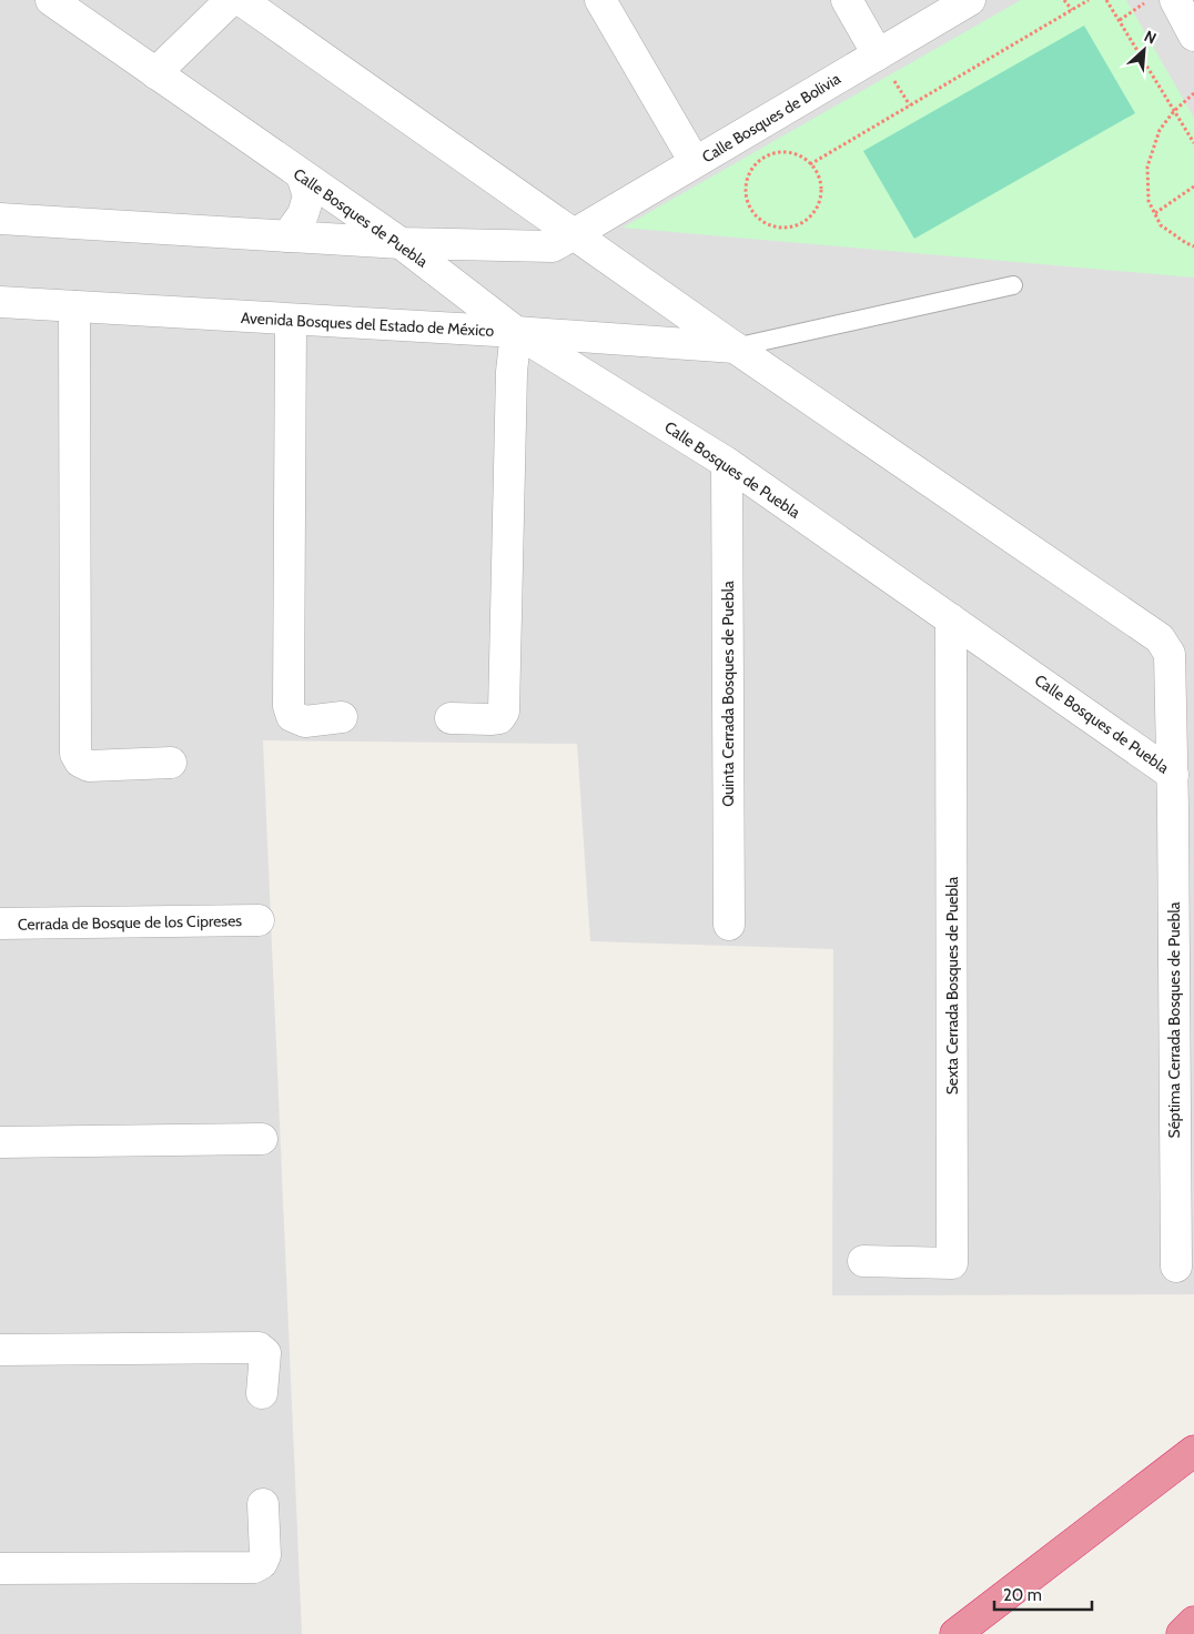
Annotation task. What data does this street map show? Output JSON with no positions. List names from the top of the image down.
{
  "streets": {
    "street": [
      "Calle Bosques de Bolivia",
      "Calle Bosques de Puebla",
      "Avenida Bosques del Estado de México",
      "Quinta Cerrada Bosques de Puebla",
      "Cerrada de Bosque de los Cipreses",
      "Sexta Cerrada Bosques de Puebla",
      "Séptima Cerrada Bosques de Puebla"
    ]
  },
  "crossings": [
    ["Calle Bosques de Bolivia", "Calle Bosques de Puebla"],
    ["Calle Bosques de Puebla", "Avenida Bosques del Estado de México"],
    ["Calle Bosques de Puebla", "Quinta Cerrada Bosques de Puebla"],
    ["Calle Bosques de Puebla", "Sexta Cerrada Bosques de Puebla"],
    ["Calle Bosques de Puebla", "Séptima Cerrada Bosques de Puebla"]
  ],
  "scale_bar": "20 m",
  "north": "top right"
}
